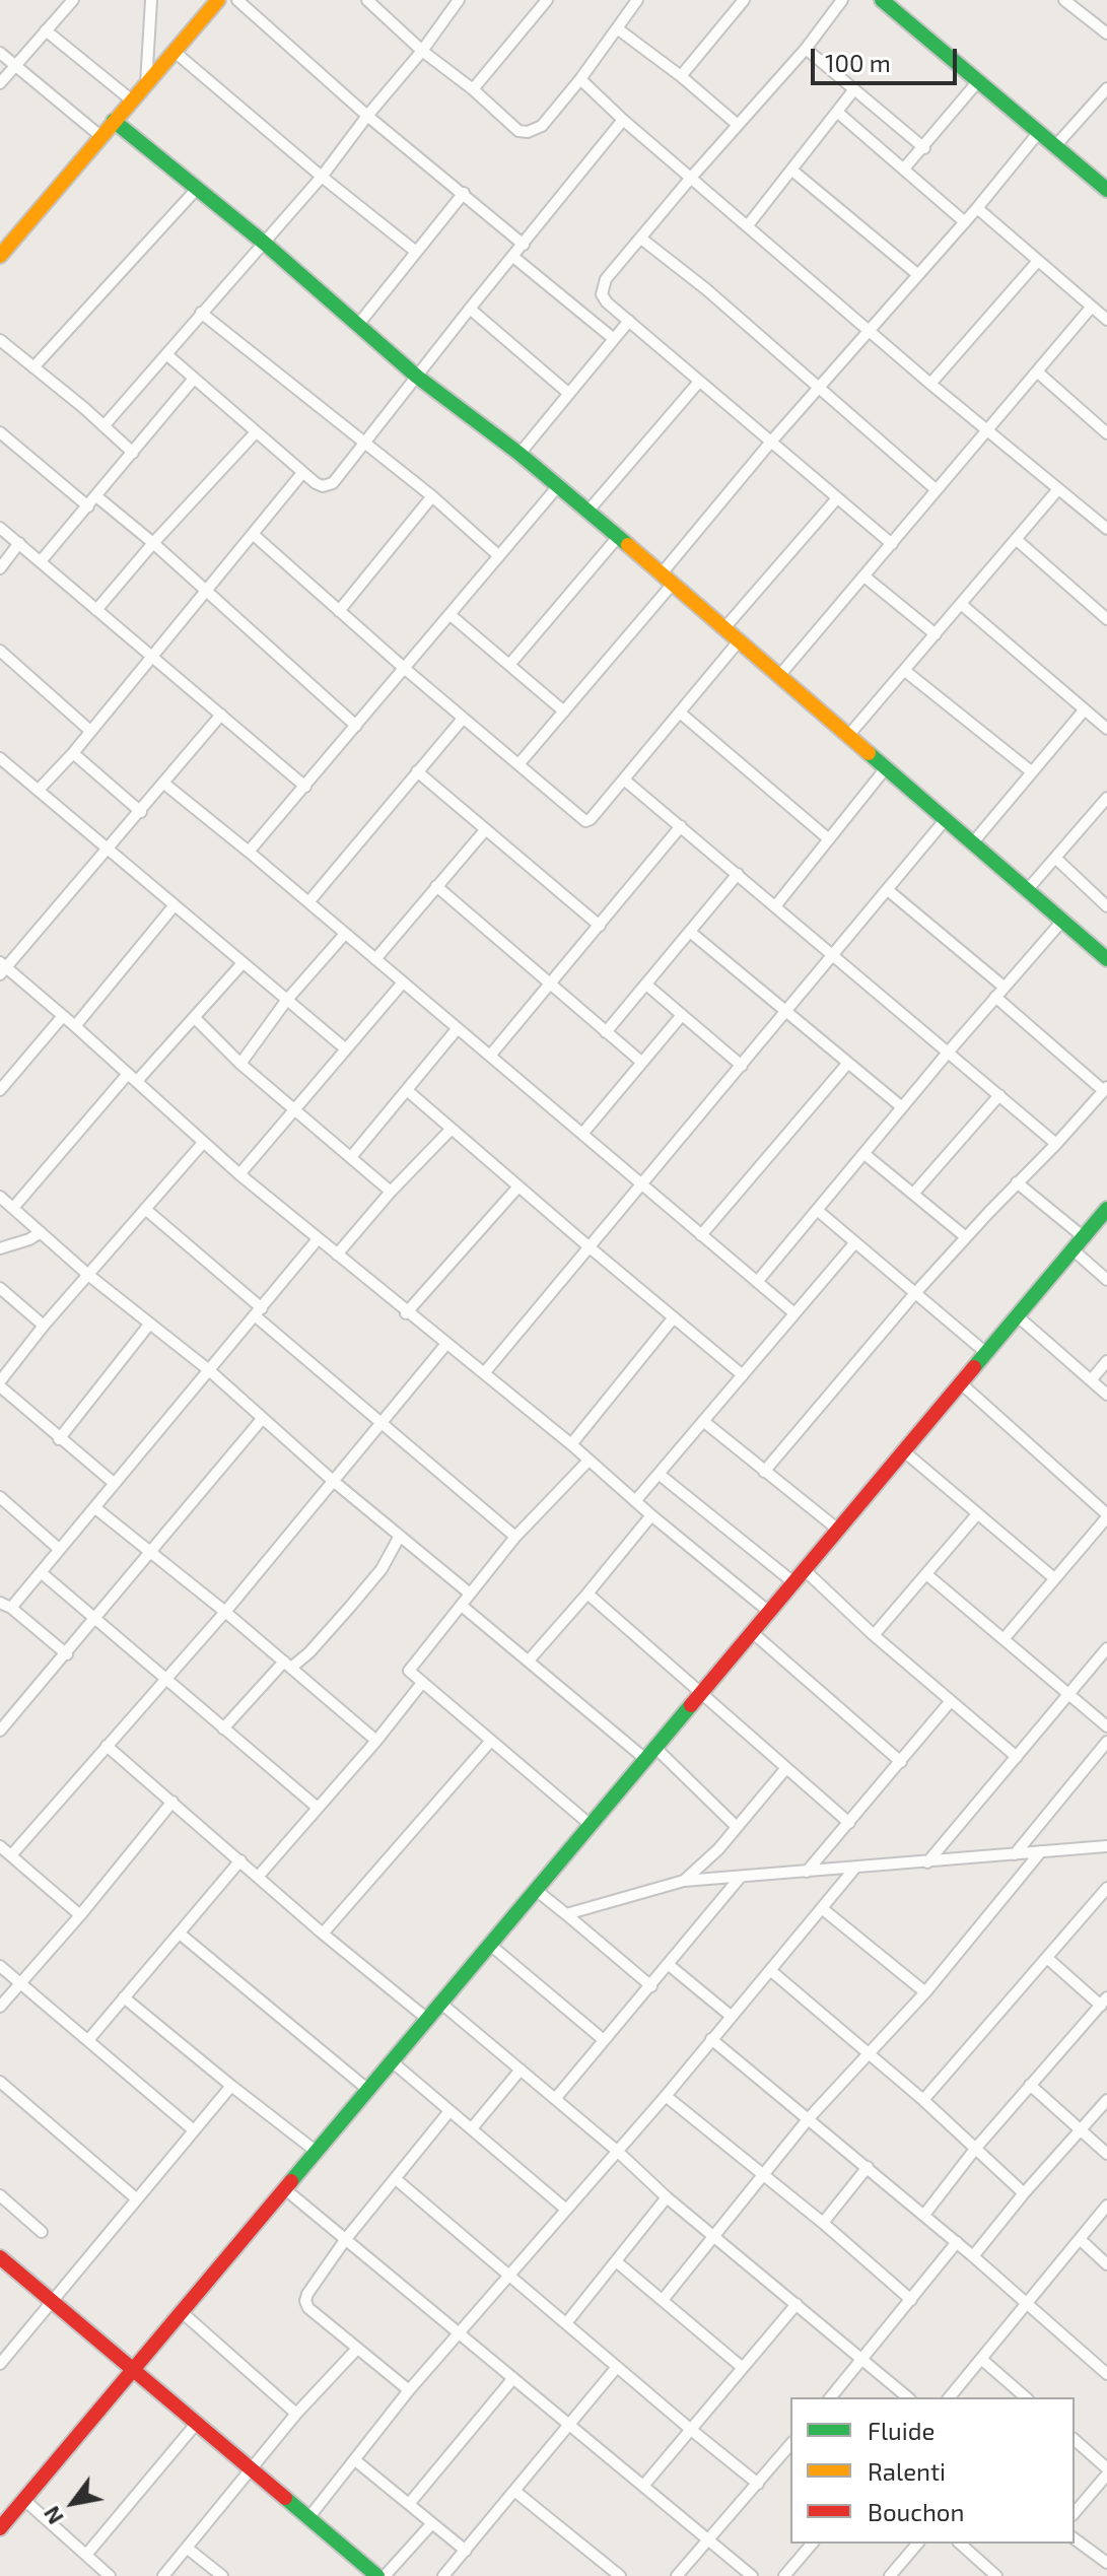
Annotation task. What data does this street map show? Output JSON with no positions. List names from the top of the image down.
{
  "legend": ["Fluide", "Ralenti", "Bouchon"],
  "scale_bar": "100 m",
  "north": "bottom left"
}
